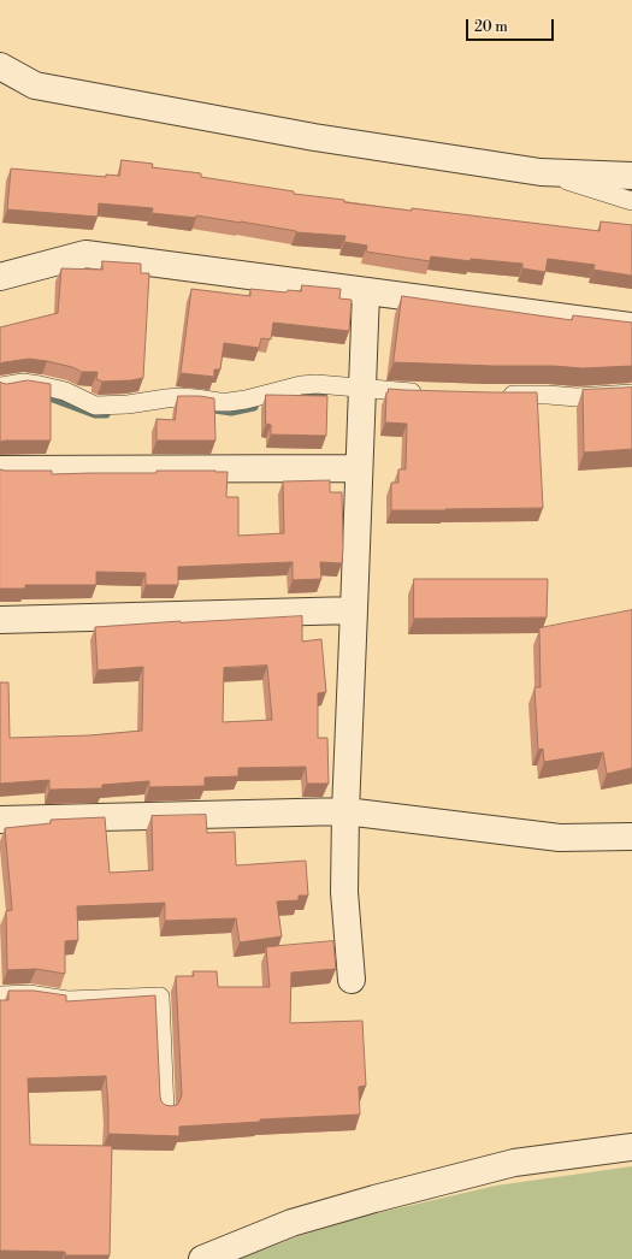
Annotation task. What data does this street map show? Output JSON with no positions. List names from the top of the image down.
{
  "scale_bar": "20 m"
}
